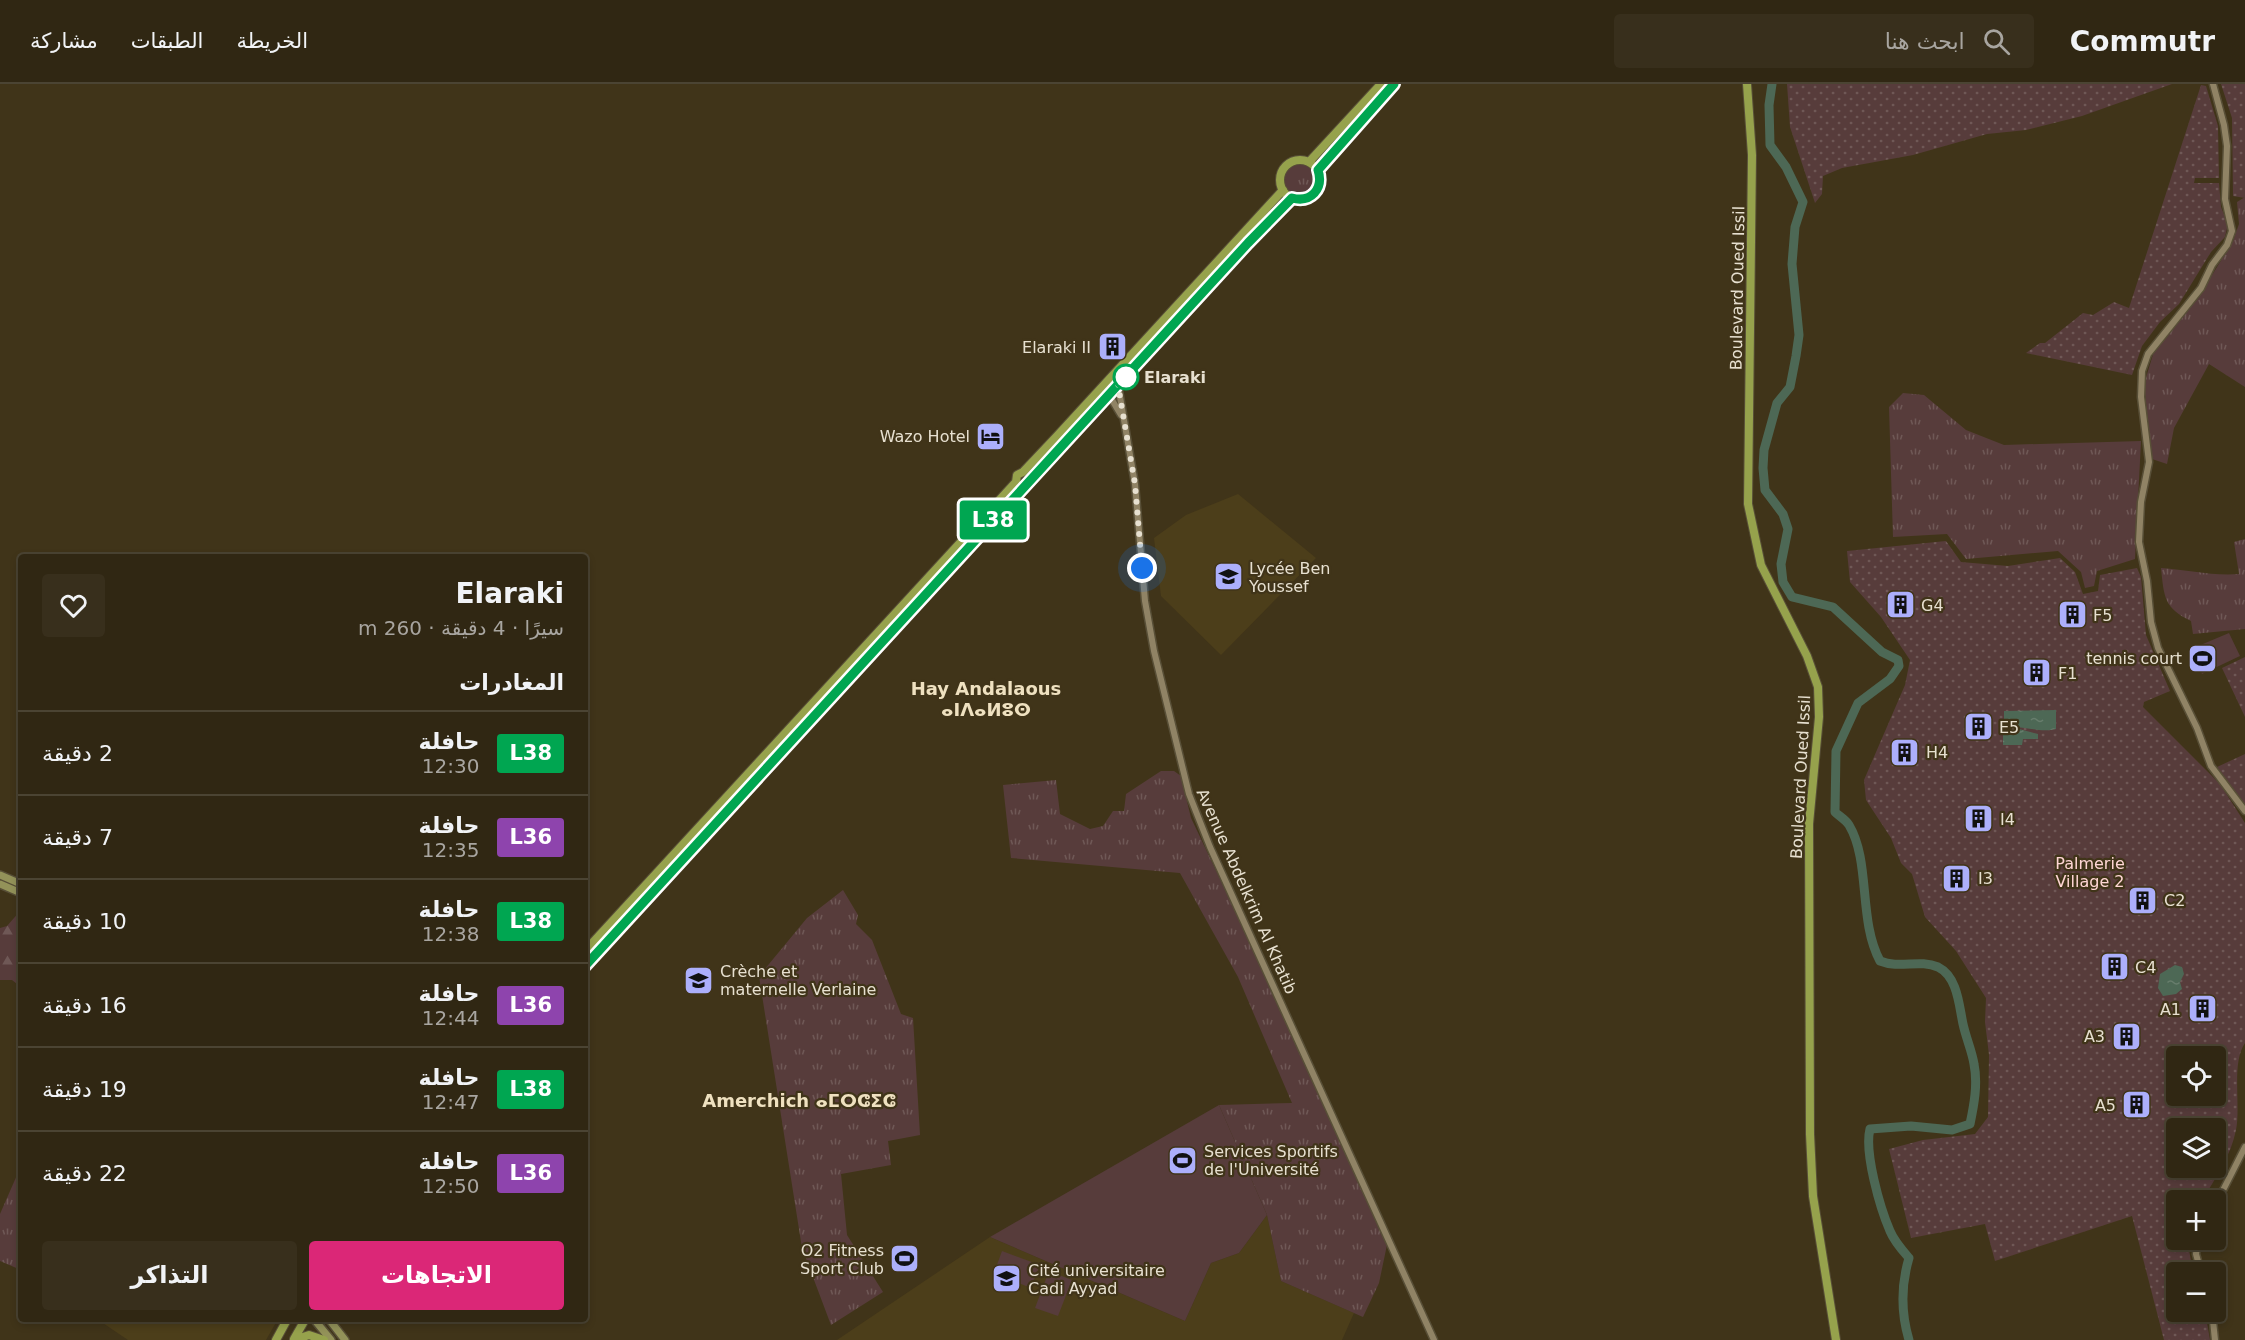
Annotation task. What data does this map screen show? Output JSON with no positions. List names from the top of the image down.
{
  "streets": {
    "main road": ["Boulevard Oued Issil"],
    "street": ["Avenue Abdelkrim Al Khatib"]
  },
  "districts": ["Hay Andalaous ⴰⵏⴷⴰⵍⵓⵙ", "Amerchich ⴰⵎⵔⵛⵉⵛ"],
  "parks": ["Palmerie Village 2"],
  "places": {
    "building": [
      "Elaraki II",
      "G4",
      "F5",
      "F1",
      "E5",
      "H4",
      "I4",
      "I3",
      "C2",
      "C4",
      "A1",
      "A3",
      "A5"
    ],
    "other": ["Elaraki"],
    "hotel": ["Wazo Hotel"],
    "school or university": ["Lycée Ben Youssef", "Crèche et maternelle Verlaine", "Cité universitaire Cadi Ayyad"],
    "sports": ["tennis court", "Services Sportifs de l'Université", "O2 Fitness Sport Club"]
  },
  "lines": ["bus line L38"],
  "page": {
    "header": "Commutr",
    "search": "ابحث هنا",
    "nav": ["الخريطة", "الطبقات", "مشاركة"],
    "on_map": "L38",
    "heading": [
      ["Elaraki", "سيرًا · 4 دقيقة · 260 m"],
      "المغادرات"
    ],
    "list": [
      {
        "mark": "L38",
        "name": "حافلة",
        "note": "12:30",
        "value": "2 دقيقة"
      },
      {
        "mark": "L36",
        "name": "حافلة",
        "note": "12:35",
        "value": "7 دقيقة"
      },
      {
        "mark": "L38",
        "name": "حافلة",
        "note": "12:38",
        "value": "10 دقيقة"
      },
      {
        "mark": "L36",
        "name": "حافلة",
        "note": "12:44",
        "value": "16 دقيقة"
      },
      {
        "mark": "L38",
        "name": "حافلة",
        "note": "12:47",
        "value": "19 دقيقة"
      },
      {
        "mark": "L36",
        "name": "حافلة",
        "note": "12:50",
        "value": "22 دقيقة"
      }
    ],
    "map_buttons": ["+", "−"],
    "buttons": ["الاتجاهات", "التذاكر"]
  }
}
